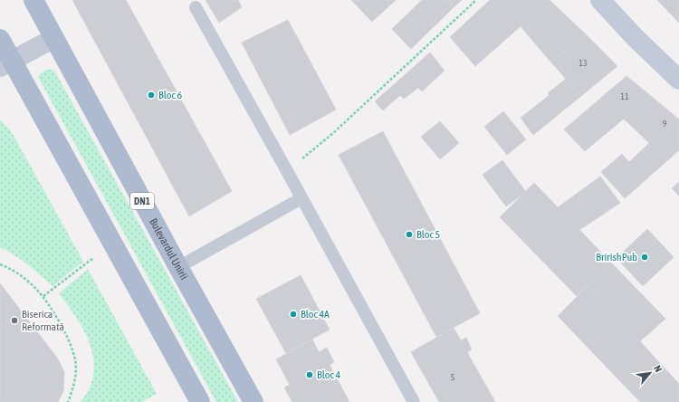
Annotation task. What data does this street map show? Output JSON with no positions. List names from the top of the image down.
{
  "streets": {
    "main road": ["DN1", "Bulevardul Unirii"]
  },
  "places": [
    "Bloc 6",
    "Bloc 5",
    "BririshPub",
    "Bloc 4A",
    "Biserica Reformată",
    "Bloc 4"
  ],
  "house_numbers": [
    "13",
    "11",
    "9",
    "5"
  ],
  "north": "top right"
}
